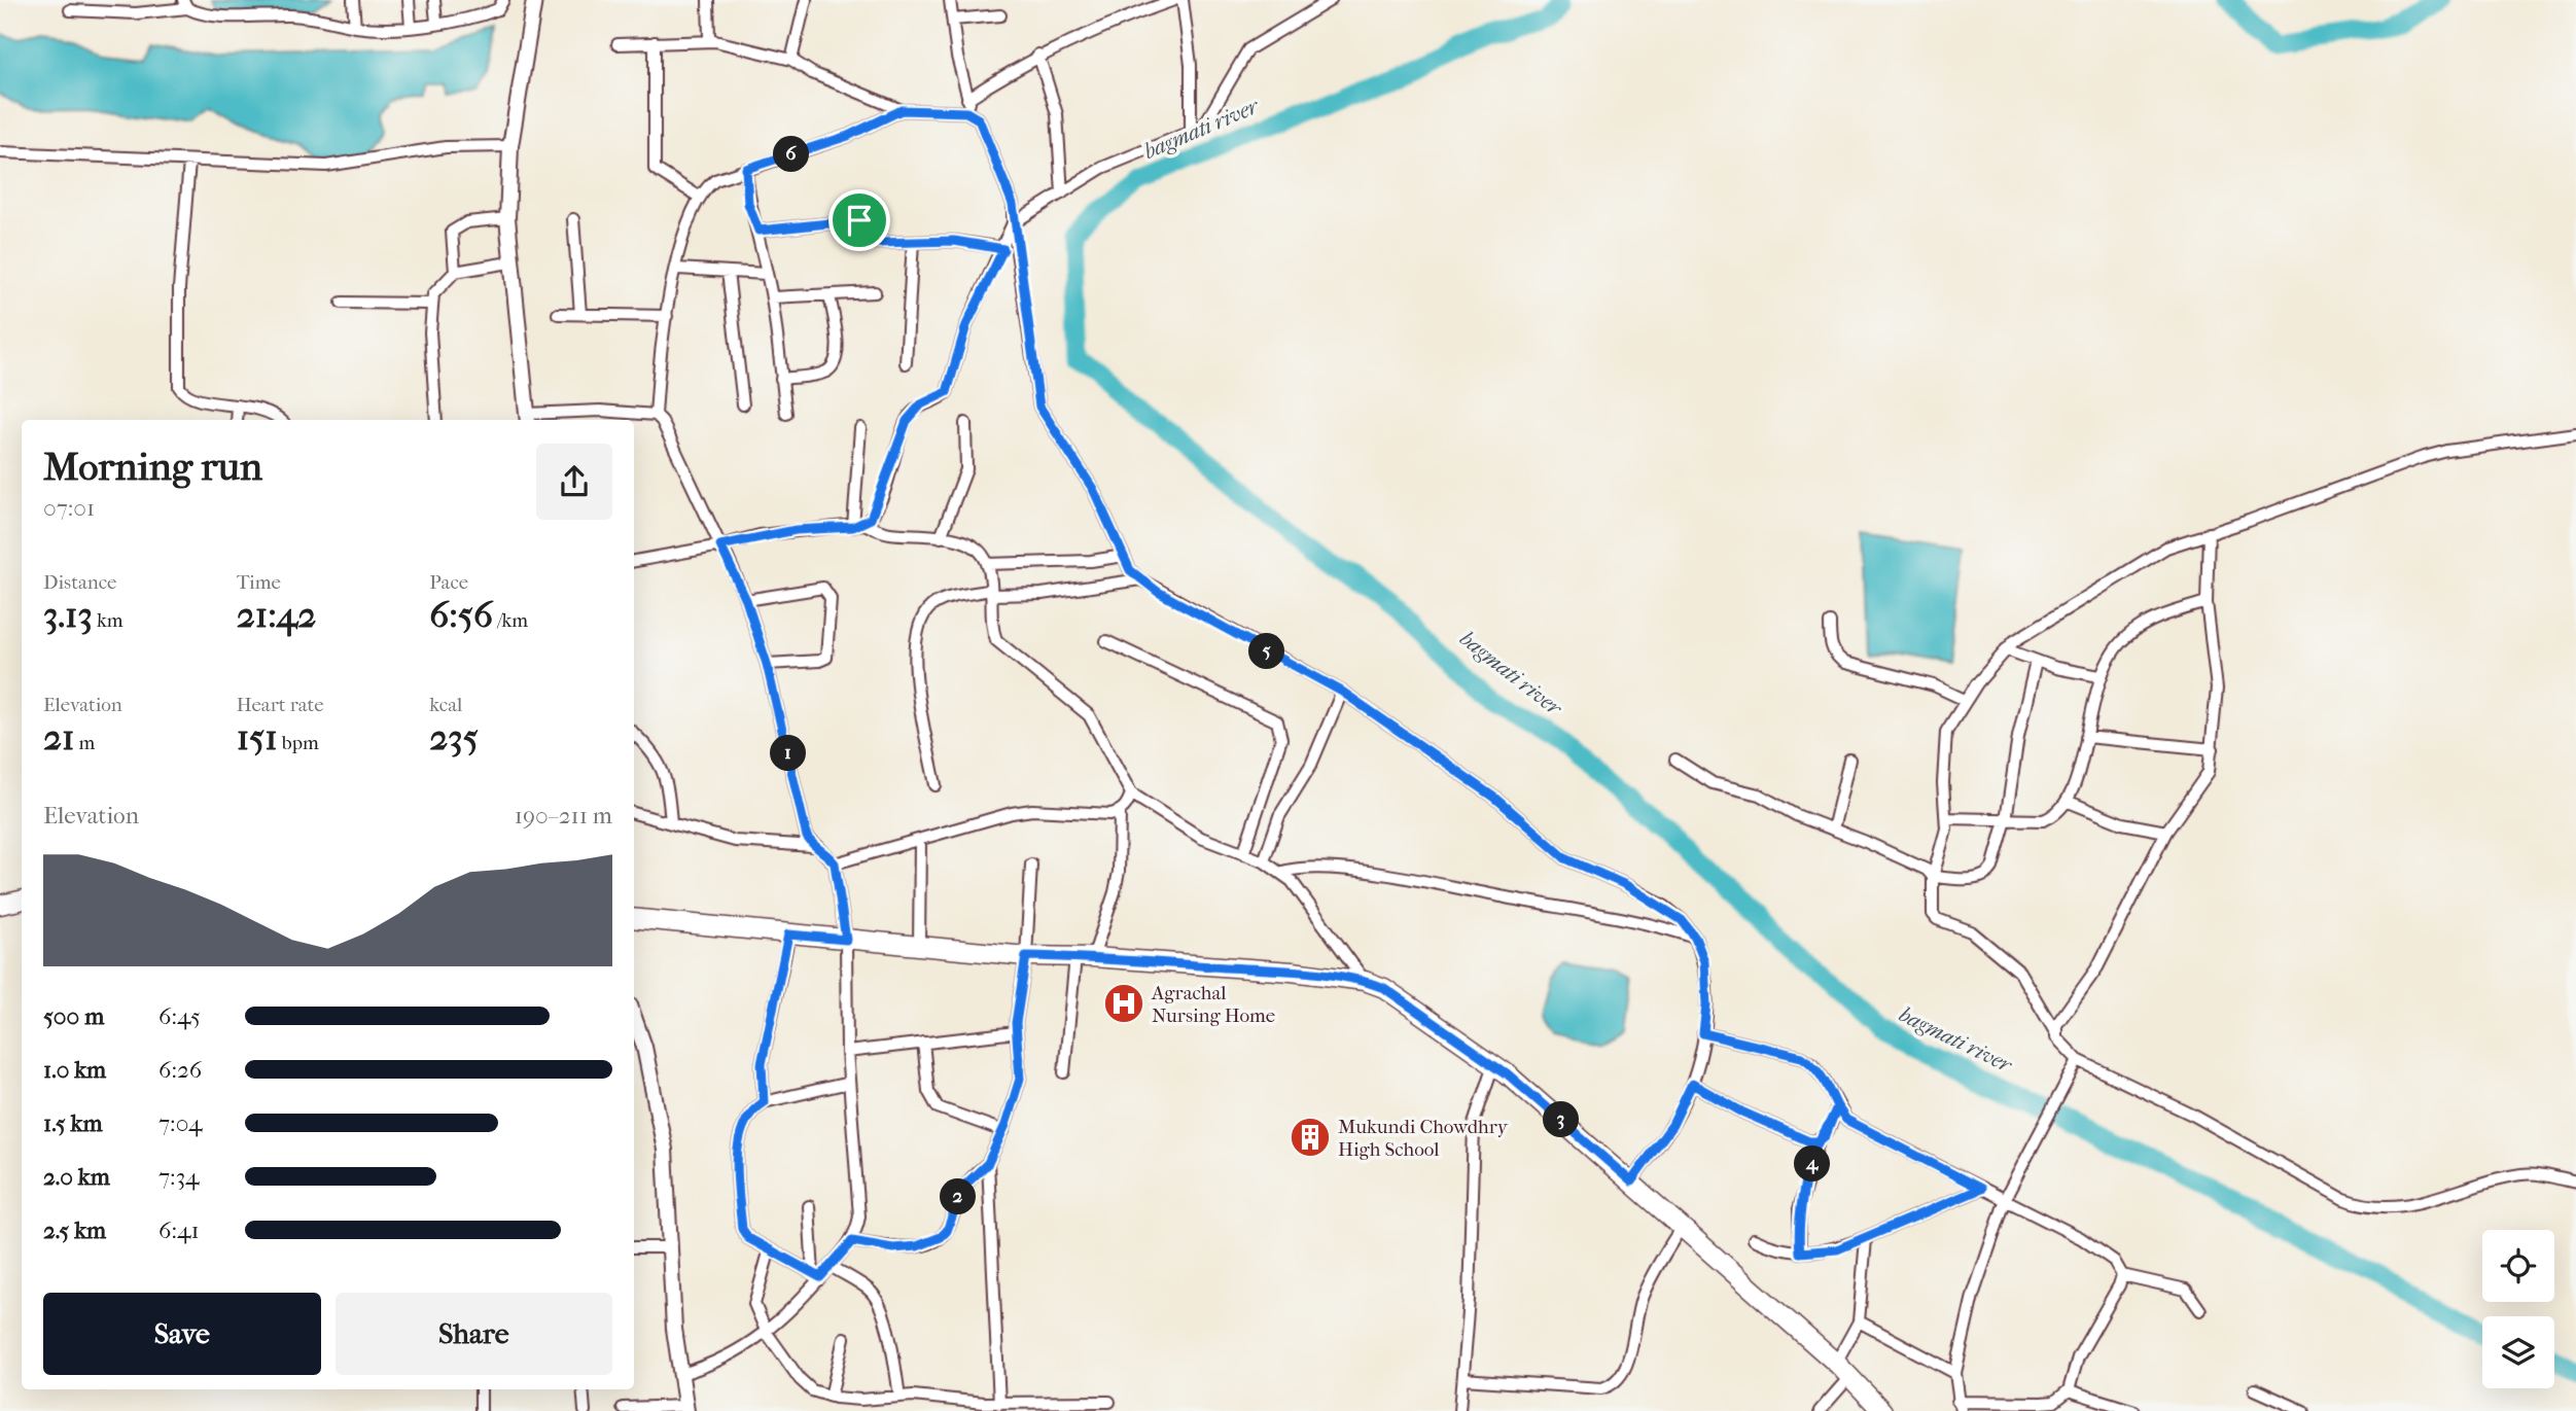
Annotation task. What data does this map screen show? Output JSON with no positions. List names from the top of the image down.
{
  "water": ["bagmati river"],
  "places": {
    "hospital": ["Agrachal Nursing Home"],
    "building": ["Mukundi Chowdhry High School"]
  },
  "page": {
    "pins": [
      "6",
      "5",
      "1",
      "3",
      "4",
      "2"
    ],
    "heading": ["Morning run", "07:01"],
    "stats": [
      ["Distance", "3.13 km"],
      ["Time", "21:42"],
      ["Pace", "6:56 /km"],
      ["Elevation", "21 m"],
      ["Heart rate", "151 bpm"],
      ["kcal", "235"]
    ],
    "chart": ["Elevation", "190–211 m"],
    "list": [
      {
        "name": "500 m",
        "note": "6:45"
      },
      {
        "name": "1.0 km",
        "note": "6:26"
      },
      {
        "name": "1.5 km",
        "note": "7:04"
      },
      {
        "name": "2.0 km",
        "note": "7:34"
      },
      {
        "name": "2.5 km",
        "note": "6:41"
      }
    ],
    "buttons": ["Save", "Share"]
  }
}
